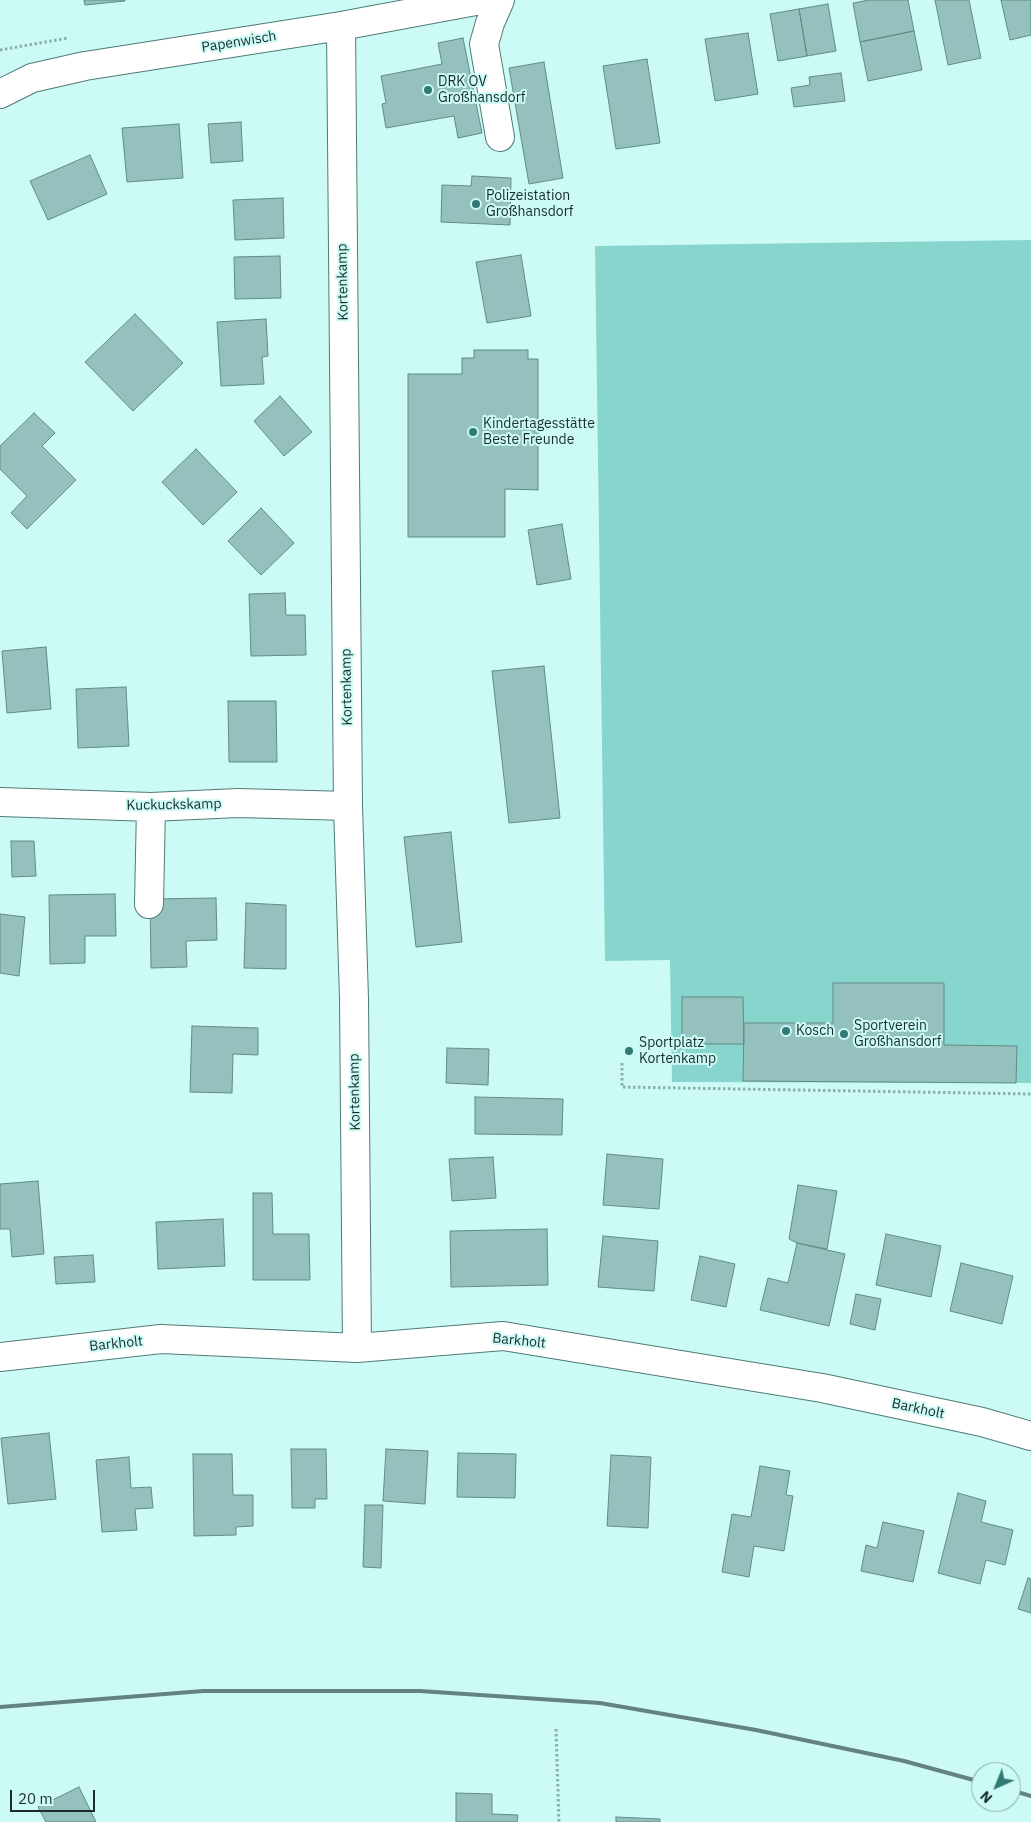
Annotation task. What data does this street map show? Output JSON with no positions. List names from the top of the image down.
{
  "streets": {
    "street": [
      "Papenwisch",
      "Kortenkamp",
      "Kuckuckskamp",
      "Barkholt"
    ]
  },
  "crossings": [
    ["Papenwisch", "Kortenkamp"],
    ["Kortenkamp", "Kuckuckskamp"],
    ["Kortenkamp", "Barkholt"]
  ],
  "places": [
    "DRK OV Großhansdorf",
    "Polizeistation Großhansdorf",
    "Kindertagesstätte Beste Freunde",
    "Kosch",
    "Sportverein Großhansdorf",
    "Sportplatz Kortenkamp"
  ],
  "scale_bar": "20 m",
  "north": "bottom left"
}
